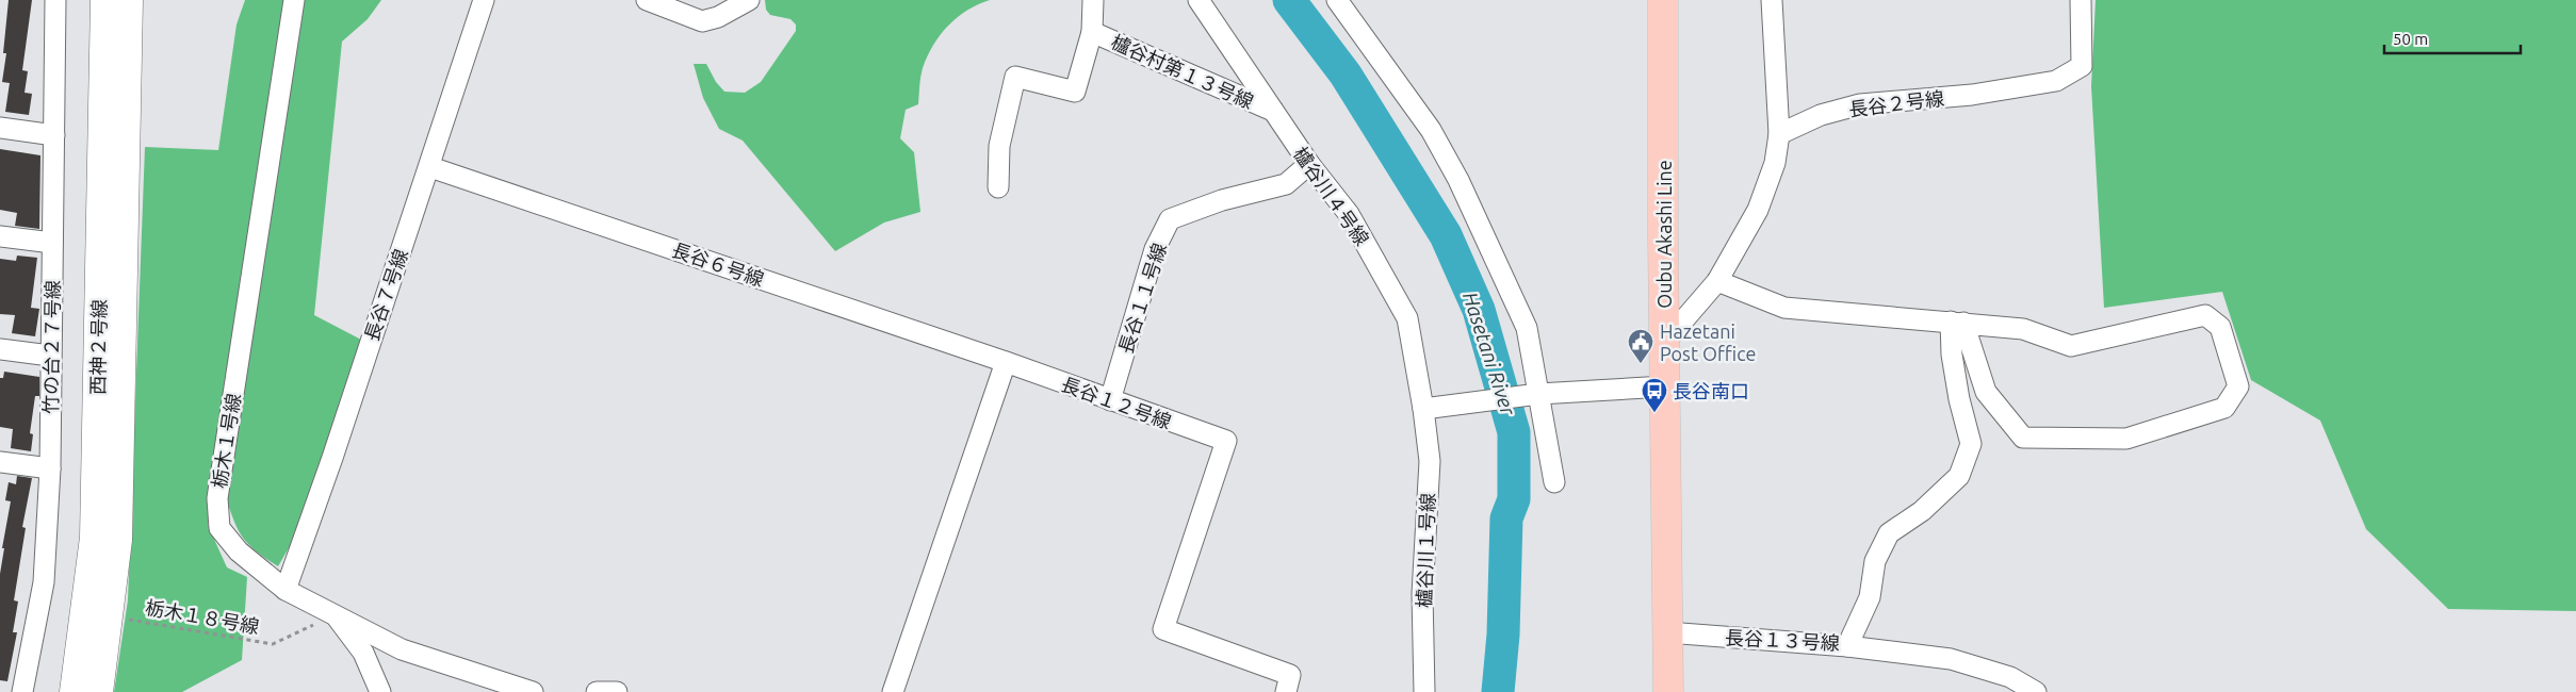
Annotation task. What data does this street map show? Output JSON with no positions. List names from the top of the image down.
{
  "streets": {
    "main road": ["Oubu Akashi Line"],
    "street": [
      "櫨谷村第１３号線",
      "長谷２号線",
      "櫨谷川４号線",
      "長谷６号線",
      "長谷７号線",
      "長谷１１号線",
      "竹の台２７号線",
      "西神２号線",
      "長谷１２号線",
      "栃木１号線",
      "櫨谷川１号線",
      "長谷１３号線"
    ],
    "path": ["栃木１８号線"]
  },
  "crossings": [
    ["櫨谷村第１３号線", "櫨谷川４号線"],
    ["櫨谷川４号線", "長谷１１号線"],
    ["櫨谷川４号線", "櫨谷川１号線"],
    ["Oubu Akashi Line", "長谷１３号線"],
    ["長谷６号線", "長谷７号線"],
    ["長谷６号線", "長谷１２号線"],
    ["長谷７号線", "栃木１号線"],
    ["長谷１１号線", "長谷１２号線"],
    ["栃木１号線", "栃木１８号線"]
  ],
  "water": ["Hasetani River"],
  "places": {
    "public building": ["Hazetani Post Office"],
    "bus stop": ["長谷南口"]
  },
  "scale_bar": "50 m"
}
